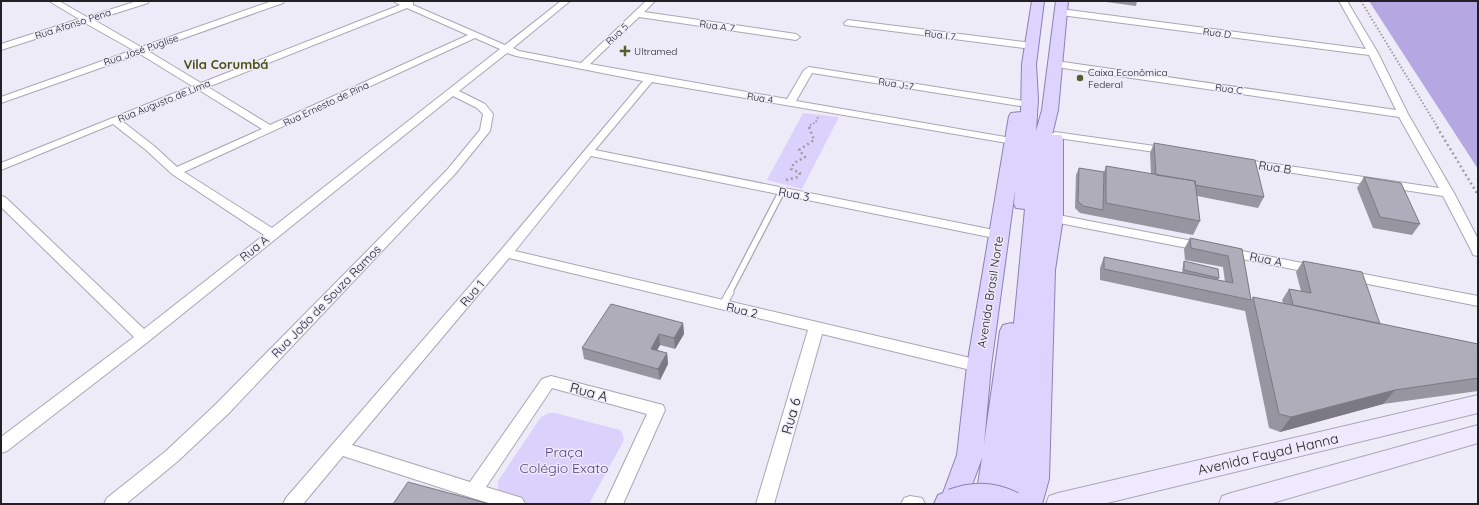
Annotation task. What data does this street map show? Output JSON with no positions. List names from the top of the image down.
{
  "streets": {
    "main road": ["Avenida Brasil Norte", "Avenida Fayad Hanna"],
    "street": [
      "Rua Afonso Pena",
      "Rua A 7",
      "Rua D",
      "Rua 5",
      "Rua I 7",
      "Rua José Puglise",
      "Rua J-7",
      "Rua C",
      "Rua 4",
      "Rua Augusto de Lima",
      "Rua Ernesto de Pina",
      "Rua B",
      "Rua 3",
      "Rua A",
      "Rua 1",
      "Rua João de Souza Ramos",
      "Rua 2",
      "Rua 6"
    ]
  },
  "crossings": [
    ["Rua A 7", "Rua 5"],
    ["Rua 5", "Rua 4"],
    ["Rua I 7", "Avenida Brasil Norte"],
    ["Rua J-7", "Rua 4"],
    ["Rua J-7", "Avenida Brasil Norte"],
    ["Rua 4", "Rua Augusto de Lima"],
    ["Rua 4", "Rua Ernesto de Pina"],
    ["Rua 4", "Rua A"],
    ["Rua 4", "Avenida Brasil Norte"],
    ["Rua 4", "Rua 1"],
    ["Rua 3", "Avenida Brasil Norte"],
    ["Rua 3", "Rua 1"],
    ["Rua A", "Rua João de Souza Ramos"],
    ["Avenida Brasil Norte", "Rua 2"],
    ["Rua 1", "Rua 2"],
    ["Rua 2", "Rua 6"]
  ],
  "districts": ["Vila Corumbá"],
  "parks": ["Praça Colégio Exato"],
  "places": {
    "health": ["Ultramed"],
    "other": ["Caixa Econômica Federal"]
  }
}
